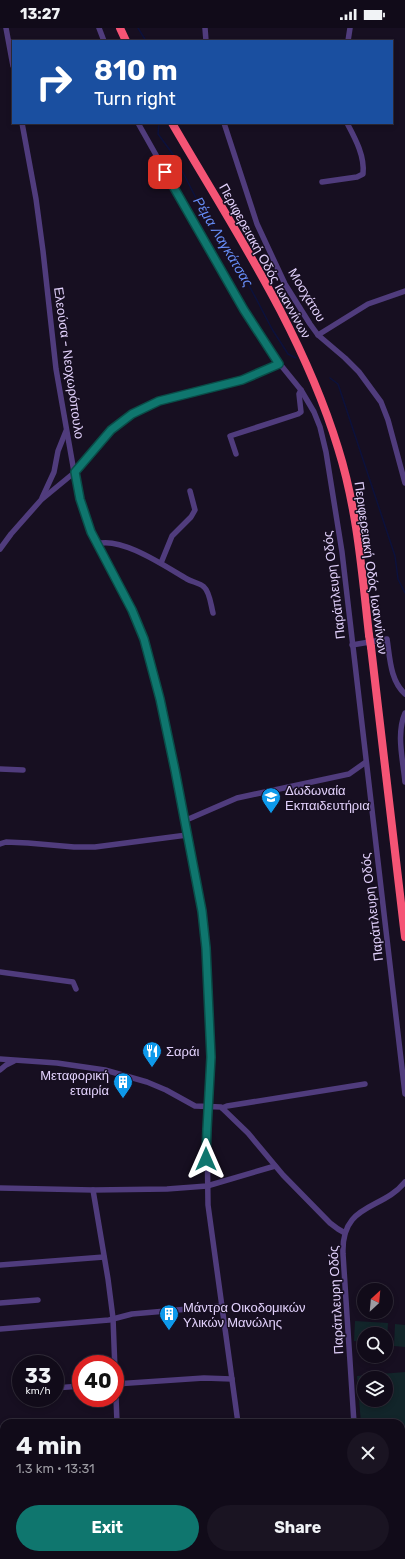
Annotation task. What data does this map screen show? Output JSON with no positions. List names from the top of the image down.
{
  "streets": {
    "highway": ["Περιφερειακή Οδός Ιωαννίνων"],
    "street": ["Μοσχάτου", "Ελεούσα - Νεοχωρόπουλο", "Παράπλευρη Οδός"]
  },
  "water": ["Ρέμα Λαγκάτσας"],
  "places": {
    "school or university": ["Δωδωναία Εκπαιδευτήρια"],
    "restaurant": ["Σαράι"],
    "building": ["Μεταφορική εταιρία", "Μάντρα Οικοδομικών Υλικών Μανώλης"]
  },
  "north": "top right",
  "page": {
    "status": "13:27",
    "turn": ["810 m", "Turn right"],
    "speed": "33 km/h",
    "limit": "40",
    "heading": ["4 min", "1.3 km · 13:31"],
    "buttons": ["Exit", "Share"]
  }
}
